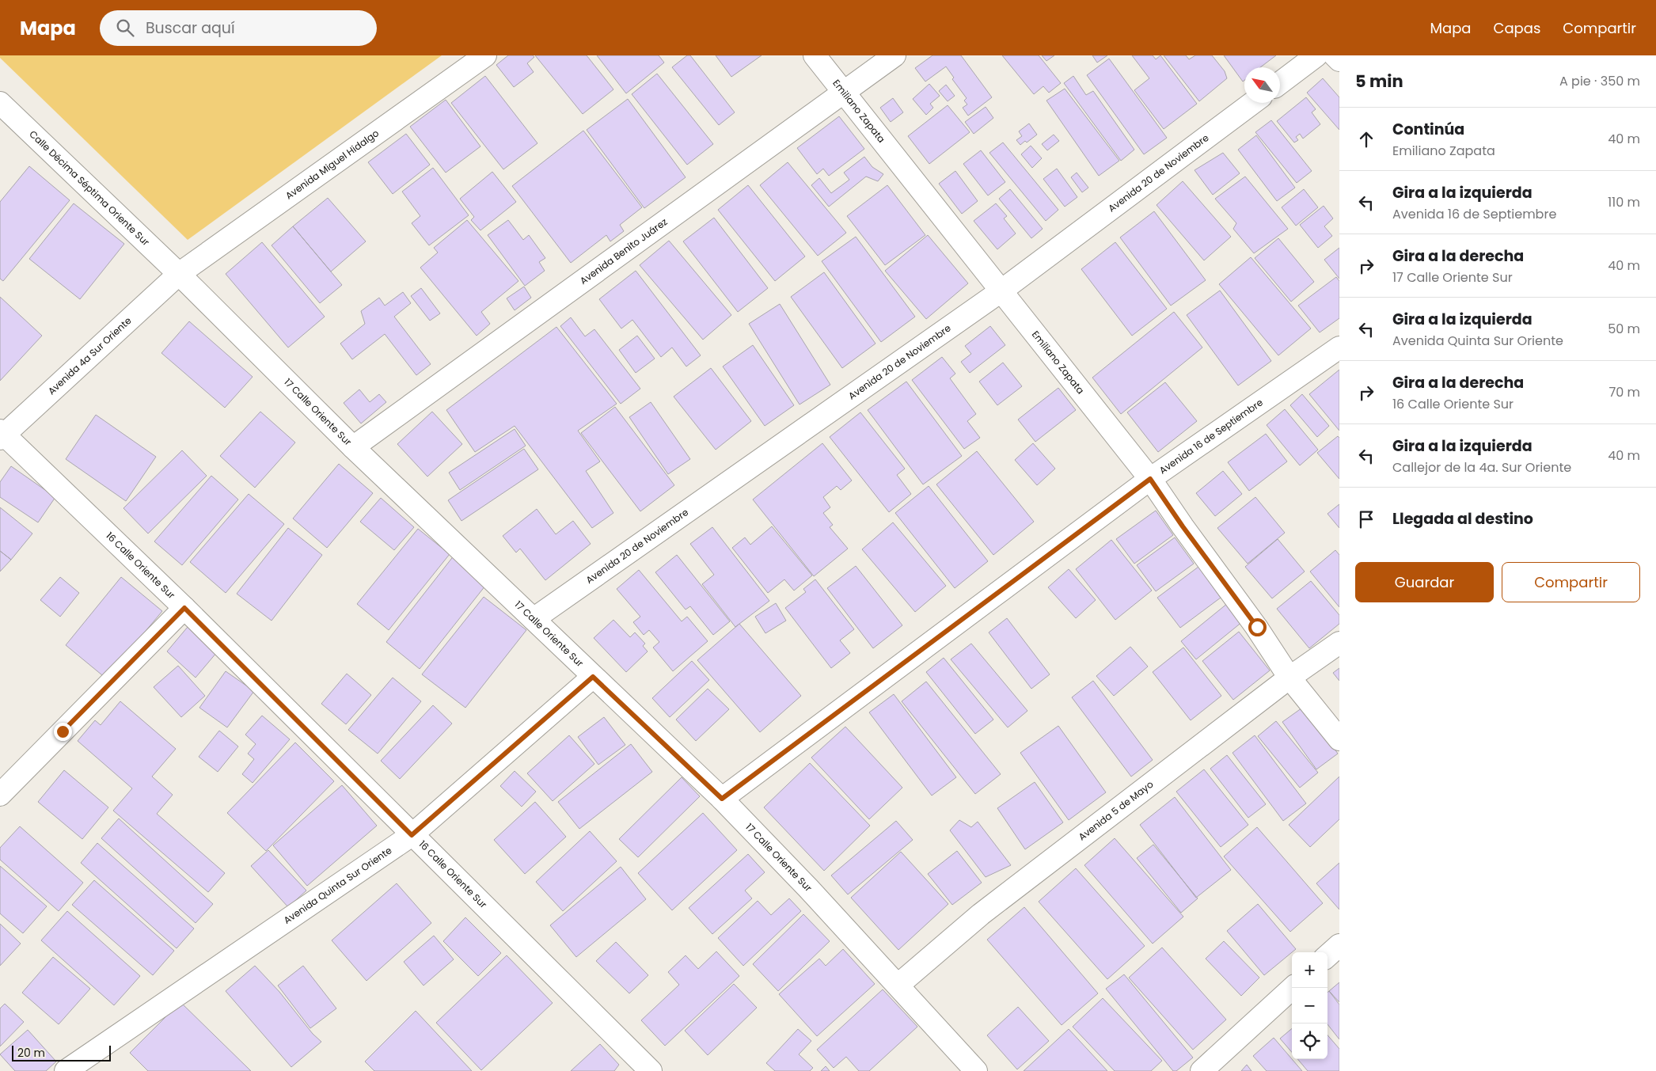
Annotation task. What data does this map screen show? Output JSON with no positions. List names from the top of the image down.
{
  "streets": {
    "street": [
      "Emiliano Zapata",
      "Avenida Miguel Hidalgo",
      "Avenida 20 de Noviembre",
      "Calle Décima Séptima Oriente Sur",
      "Avenida Benito Juárez",
      "Avenida 4a Sur Oriente",
      "17 Calle Oriente Sur",
      "Avenida 16 de Septiembre",
      "16 Calle Oriente Sur",
      "Avenida 5 de Mayo",
      "Avenida Quinta Sur Oriente"
    ]
  },
  "crossings": [
    ["Emiliano Zapata", "Avenida 20 de Noviembre"],
    ["Emiliano Zapata", "Avenida Benito Juárez"],
    ["Emiliano Zapata", "Avenida 16 de Septiembre"],
    ["Emiliano Zapata", "Avenida 5 de Mayo"],
    ["Avenida Miguel Hidalgo", "Calle Décima Séptima Oriente Sur"],
    ["Avenida Miguel Hidalgo", "Avenida 4a Sur Oriente"],
    ["Avenida Miguel Hidalgo", "17 Calle Oriente Sur"],
    ["Avenida 20 de Noviembre", "17 Calle Oriente Sur"],
    ["Calle Décima Séptima Oriente Sur", "Avenida 4a Sur Oriente"],
    ["Calle Décima Séptima Oriente Sur", "17 Calle Oriente Sur"],
    ["Avenida Benito Juárez", "17 Calle Oriente Sur"],
    ["Avenida 4a Sur Oriente", "17 Calle Oriente Sur"],
    ["Avenida 4a Sur Oriente", "16 Calle Oriente Sur"],
    ["17 Calle Oriente Sur", "Avenida 16 de Septiembre"],
    ["17 Calle Oriente Sur", "Avenida 5 de Mayo"],
    ["17 Calle Oriente Sur", "Avenida Quinta Sur Oriente"],
    ["16 Calle Oriente Sur", "Avenida Quinta Sur Oriente"]
  ],
  "scale_bar": "20 m",
  "north": "top left",
  "page": {
    "header": "Mapa",
    "search": "Buscar aquí",
    "nav": ["Mapa", "Capas", "Compartir"],
    "heading": ["5 min", "A pie · 350 m"],
    "list": [
      ["Continúa", "Emiliano Zapata", "40 m"],
      ["Gira a la izquierda", "Avenida 16 de Septiembre", "110 m"],
      ["Gira a la derecha", "17 Calle Oriente Sur", "40 m"],
      ["Gira a la izquierda", "Avenida Quinta Sur Oriente", "50 m"],
      ["Gira a la derecha", "16 Calle Oriente Sur", "70 m"],
      ["Gira a la izquierda", "Callejor de la 4a. Sur Oriente", "40 m"],
      "Llegada al destino"
    ],
    "buttons": ["Guardar", "Compartir"],
    "map_buttons": ["+", "−"],
    "scale": "20 m"
  }
}
